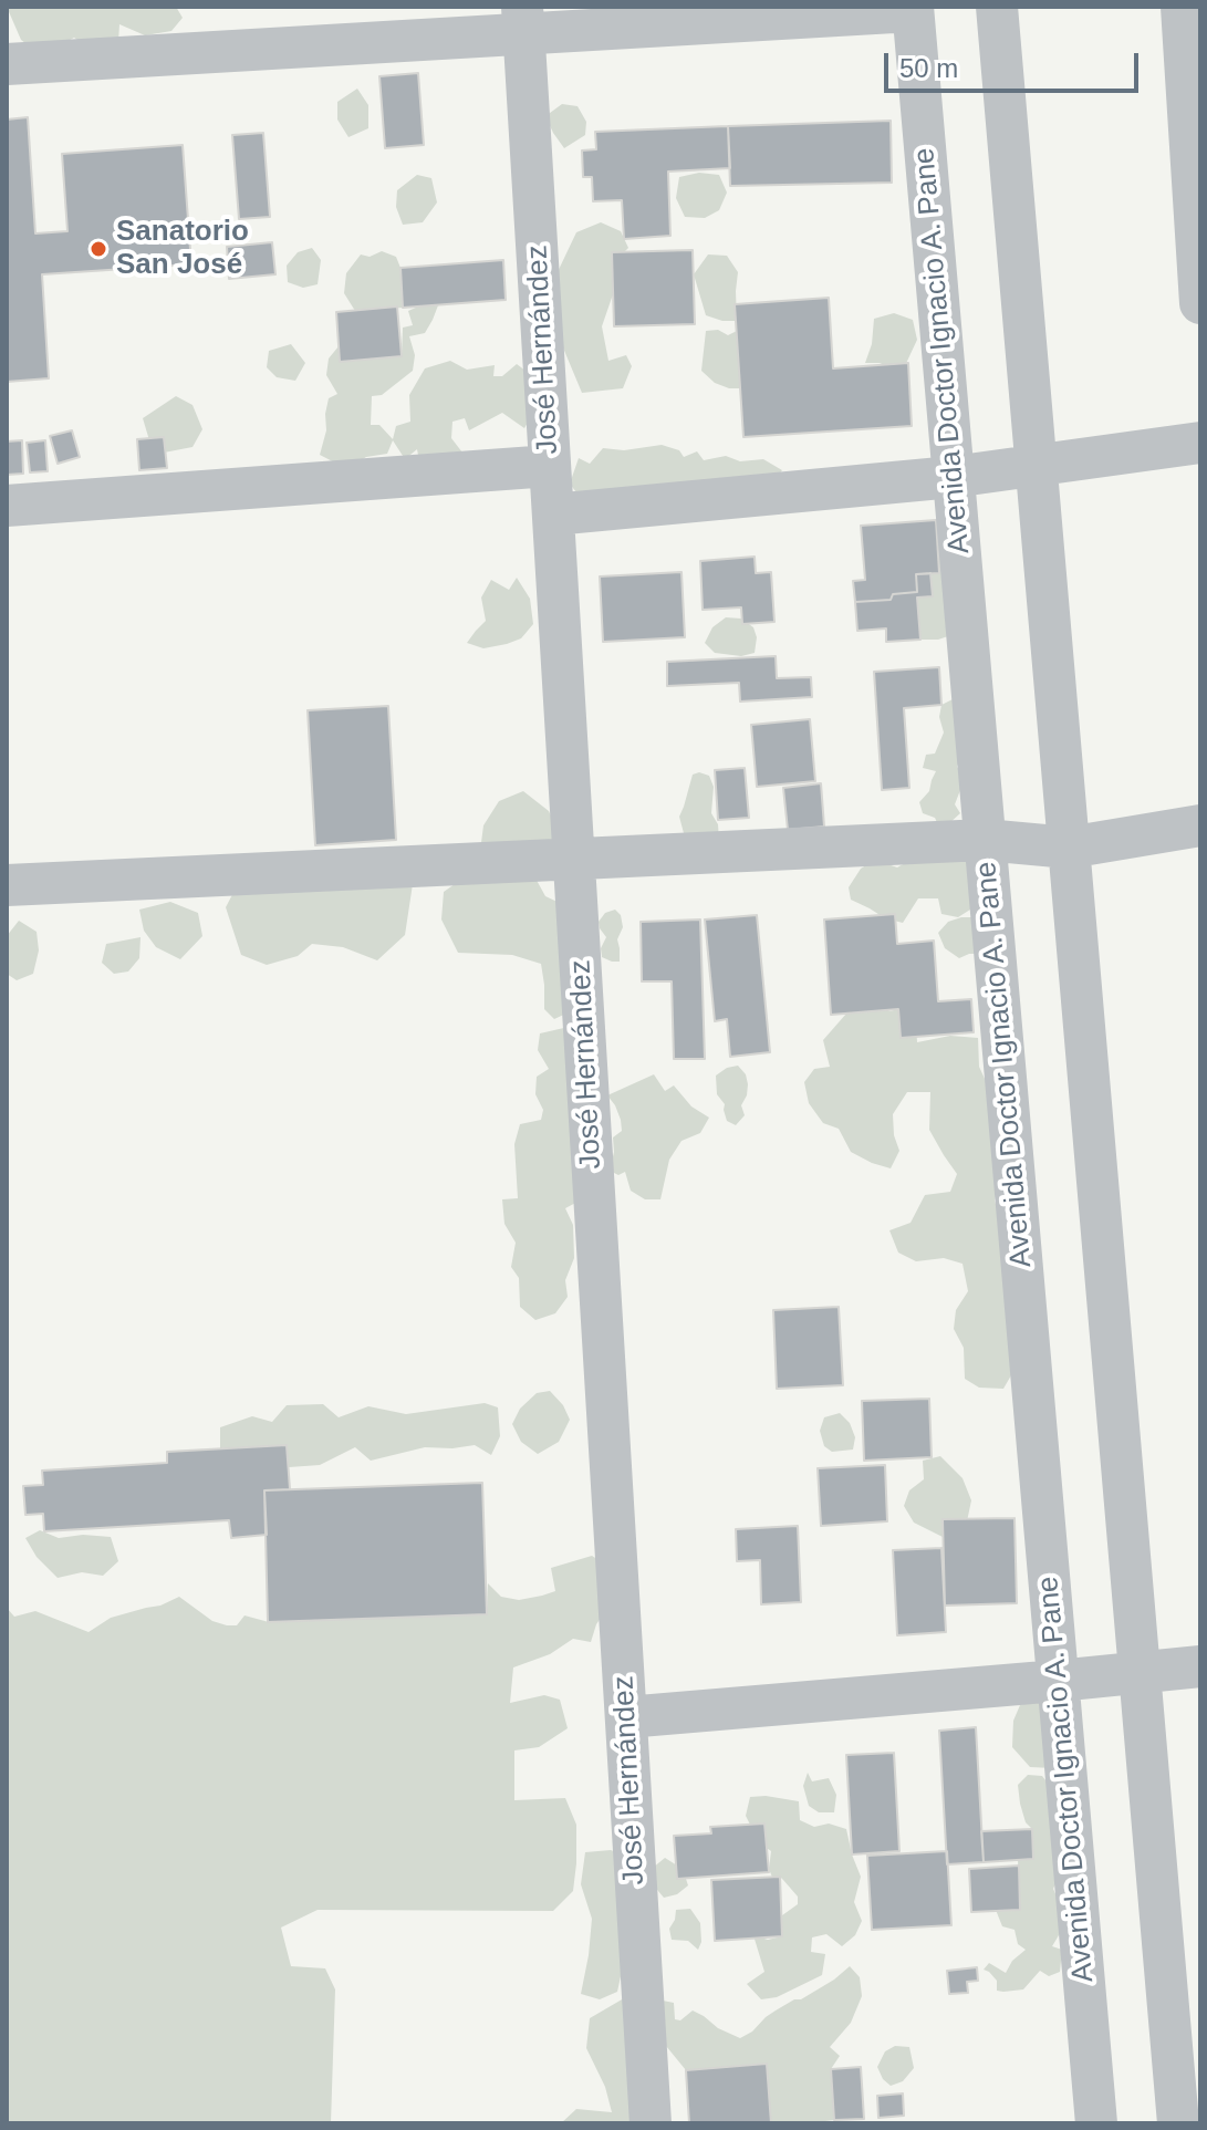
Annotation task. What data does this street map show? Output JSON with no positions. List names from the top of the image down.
{
  "streets": {
    "street": ["José Hernández", "Avenida Doctor Ignacio A. Pane"]
  },
  "places": ["Sanatorio San José"],
  "scale_bar": "50 m"
}
